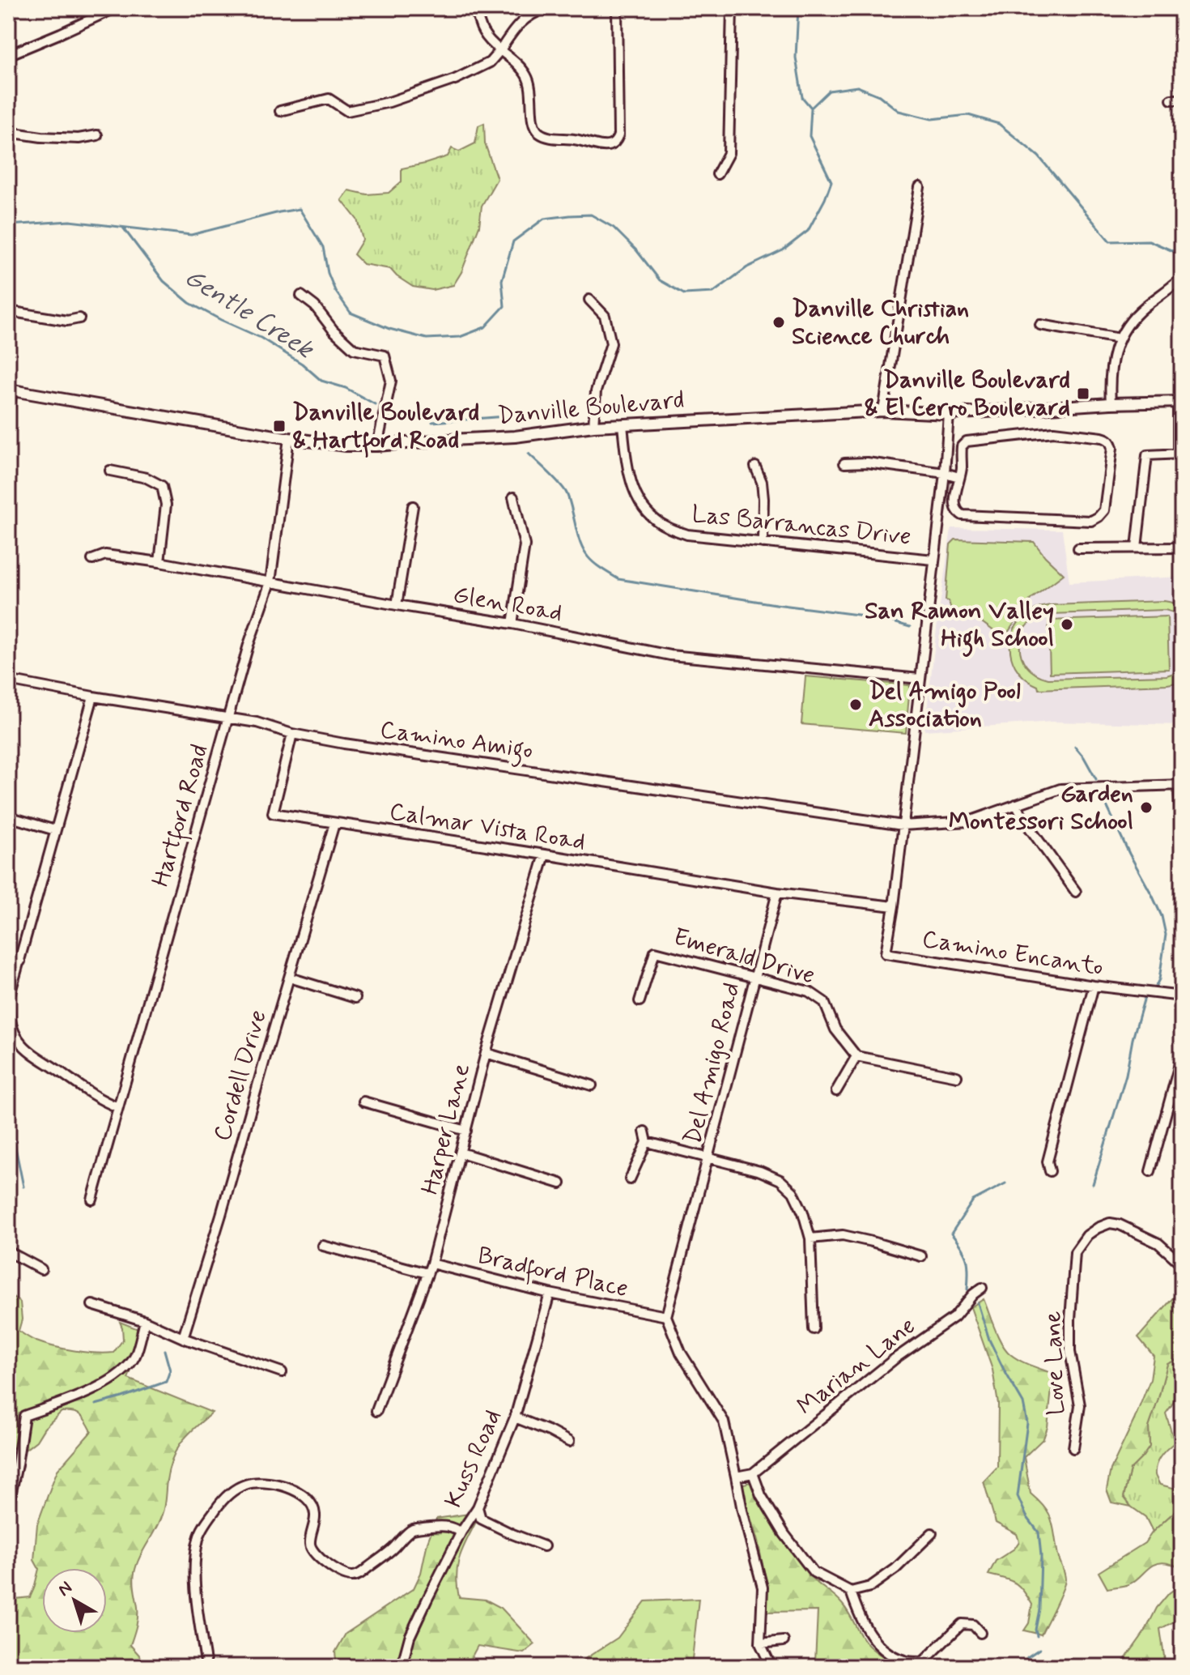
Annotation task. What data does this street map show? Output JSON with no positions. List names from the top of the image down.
{
  "streets": {
    "main road": ["Danville Boulevard"],
    "street": [
      "Las Barrancas Drive",
      "Glen Road",
      "Camino Amigo",
      "Hartford Road",
      "Calmar Vista Road",
      "Camino Encanto",
      "Emerald Drive",
      "Del Amigo Road",
      "Cordell Drive",
      "Harper Lane",
      "Bradford Place",
      "Love Lane",
      "Marian Lane",
      "Kuss Road"
    ]
  },
  "crossings": [
    ["Danville Boulevard", "Las Barrancas Drive"],
    ["Danville Boulevard", "Hartford Road"],
    ["Glen Road", "Hartford Road"],
    ["Camino Amigo", "Hartford Road"],
    ["Camino Amigo", "Calmar Vista Road"],
    ["Calmar Vista Road", "Del Amigo Road"],
    ["Calmar Vista Road", "Cordell Drive"],
    ["Calmar Vista Road", "Harper Lane"],
    ["Emerald Drive", "Del Amigo Road"],
    ["Del Amigo Road", "Bradford Place"],
    ["Harper Lane", "Bradford Place"],
    ["Bradford Place", "Kuss Road"]
  ],
  "water": ["Gentle Creek"],
  "places": {
    "other": [
      "Danville Christian Science Church",
      "San Ramon Valley High School",
      "Del Amigo Pool Association",
      "Garden Montessori School"
    ],
    "transit": ["Danville Boulevard & El Cerro Boulevard", "Danville Boulevard & Hartford Road"]
  },
  "north": "top left"
}
